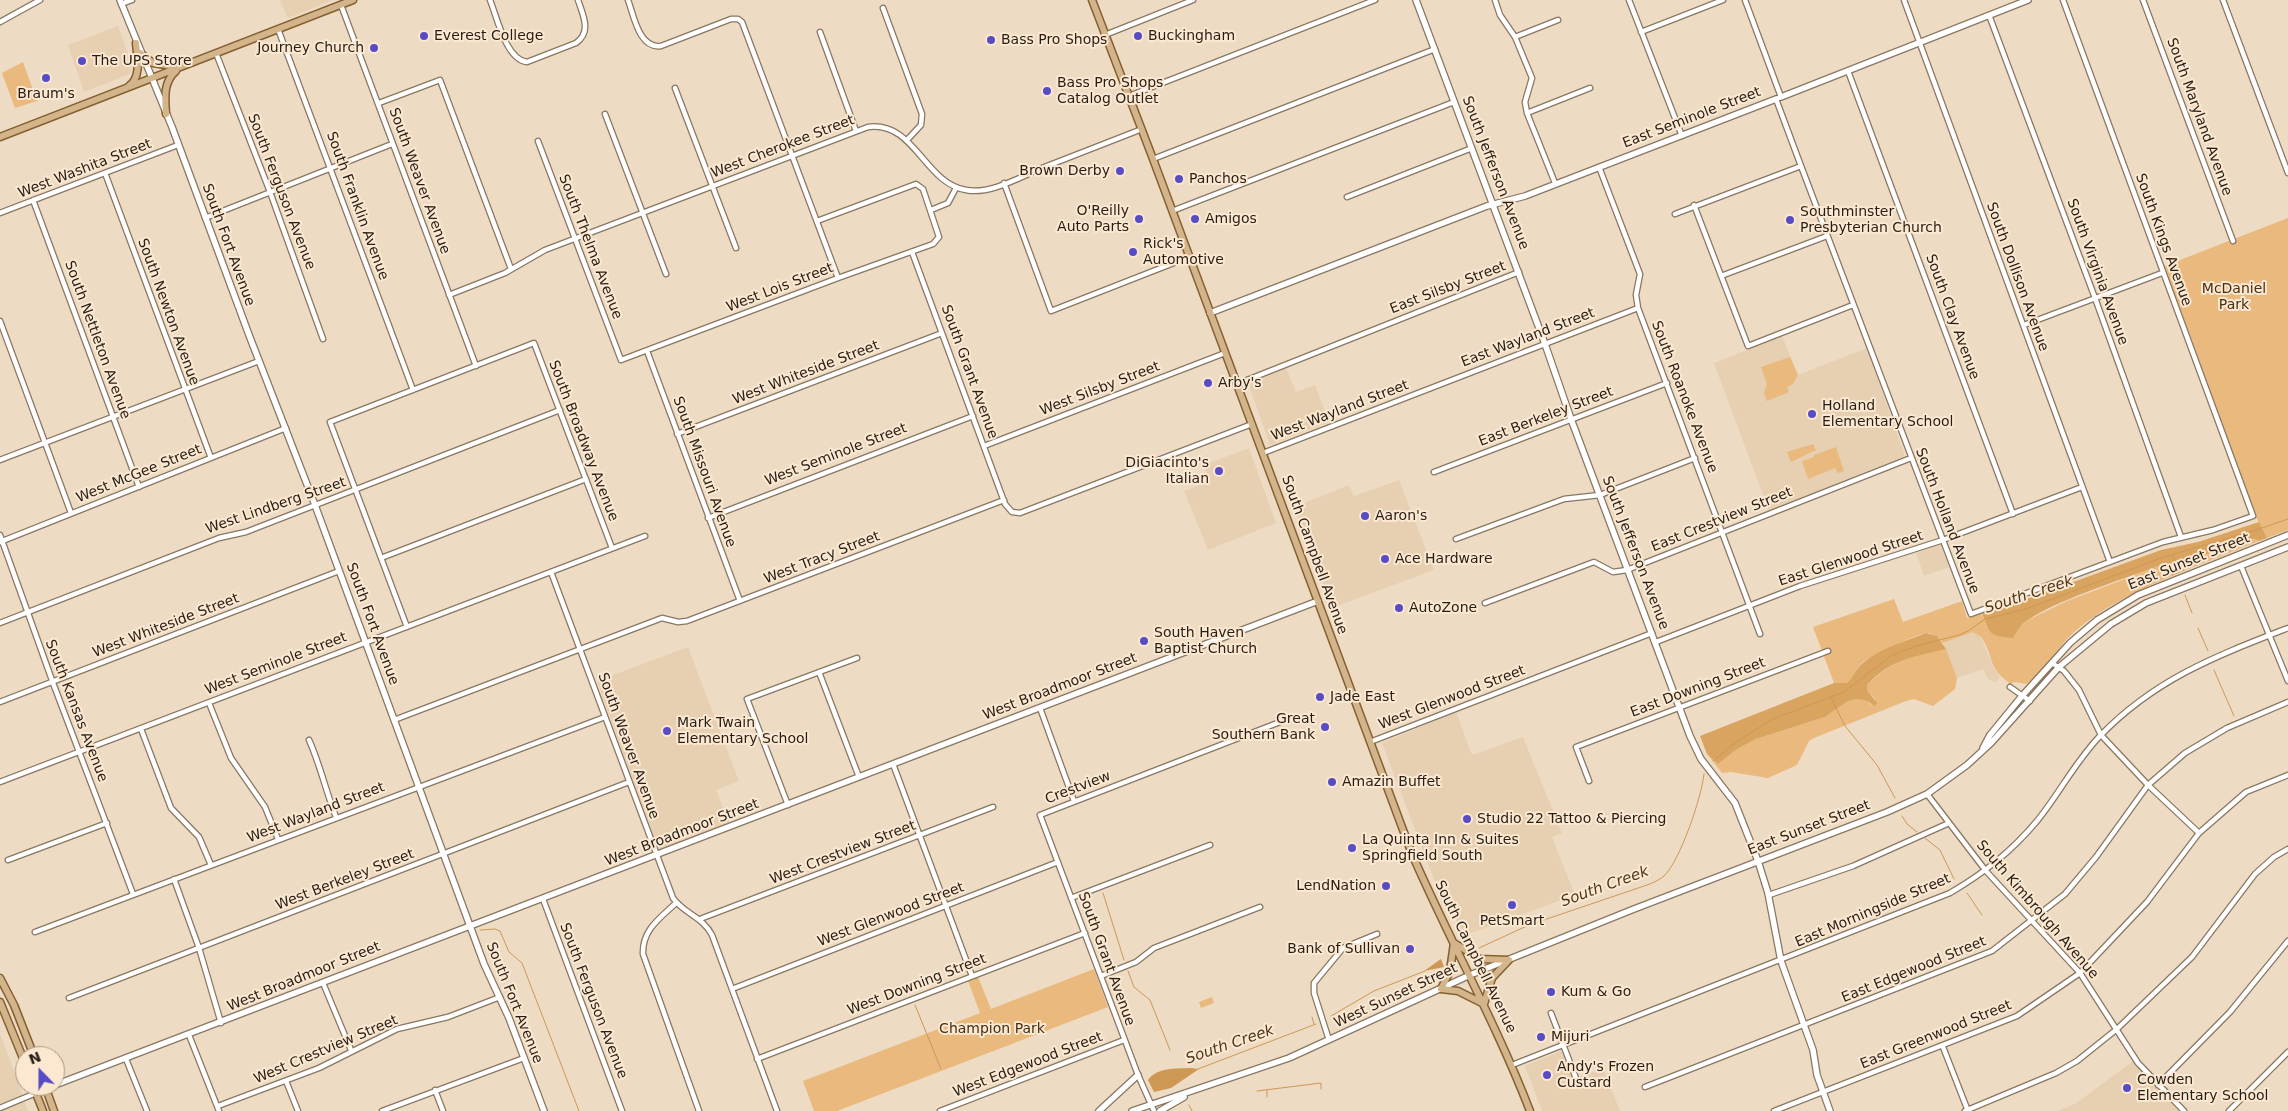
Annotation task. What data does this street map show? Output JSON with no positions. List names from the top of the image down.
{
  "streets": {
    "main road": ["South Campbell Avenue"],
    "street": [
      "South Maryland Avenue",
      "East Seminole Street",
      "West Cherokee Street",
      "West Washita Street",
      "South Jefferson Avenue",
      "South Weaver Avenue",
      "South Ferguson Avenue",
      "South Franklin Avenue",
      "South Kings Avenue",
      "South Fort Avenue",
      "South Thelma Avenue",
      "South Virginia Avenue",
      "South Dollison Avenue",
      "West Lois Street",
      "East Silsby Street",
      "South Newton Avenue",
      "South Clay Avenue",
      "East Wayland Street",
      "South Nettleton Avenue",
      "South Grant Avenue",
      "West Whiteside Street",
      "West Silsby Street",
      "South Roanoke Avenue",
      "West Wayland Street",
      "East Berkeley Street",
      "South Broadway Avenue",
      "West Seminole Street",
      "South Missouri Avenue",
      "West McGee Street",
      "West Lindberg Street",
      "East Crestview Street",
      "South Holland Avenue",
      "West Tracy Street",
      "East Glenwood Street",
      "East Sunset Street",
      "West Broadmoor Street",
      "East Downing Street",
      "West Glenwood Street",
      "South Kansas Avenue",
      "Crestview",
      "West Crestview Street",
      "West Berkeley Street",
      "South Kimbrough Avenue",
      "East Morningside Street",
      "East Edgewood Street",
      "West Downing Street",
      "West Sunset Street",
      "East Greenwood Street",
      "West Edgewood Street"
    ]
  },
  "crossings": [
    ["East Seminole Street", "South Jefferson Avenue"],
    ["East Seminole Street", "South Virginia Avenue"],
    ["East Seminole Street", "South Dollison Avenue"],
    ["East Seminole Street", "South Clay Avenue"],
    ["East Seminole Street", "South Roanoke Avenue"],
    ["East Seminole Street", "South Holland Avenue"],
    ["East Seminole Street", "South Campbell Avenue"],
    ["West Cherokee Street", "South Weaver Avenue"],
    ["West Cherokee Street", "South Thelma Avenue"],
    ["West Washita Street", "South Fort Avenue"],
    ["West Washita Street", "South Newton Avenue"],
    ["West Washita Street", "South Nettleton Avenue"],
    ["South Jefferson Avenue", "East Silsby Street"],
    ["South Jefferson Avenue", "East Wayland Street"],
    ["South Jefferson Avenue", "East Berkeley Street"],
    ["South Jefferson Avenue", "East Crestview Street"],
    ["South Jefferson Avenue", "East Glenwood Street"],
    ["South Jefferson Avenue", "East Sunset Street"],
    ["South Jefferson Avenue", "East Downing Street"],
    ["South Jefferson Avenue", "West Glenwood Street"],
    ["South Jefferson Avenue", "East Morningside Street"],
    ["South Jefferson Avenue", "East Edgewood Street"],
    ["South Jefferson Avenue", "East Greenwood Street"],
    ["South Weaver Avenue", "West Wayland Street"],
    ["South Weaver Avenue", "South Broadway Avenue"],
    ["South Weaver Avenue", "West Seminole Street"],
    ["South Weaver Avenue", "West Tracy Street"],
    ["South Weaver Avenue", "West Broadmoor Street"],
    ["South Weaver Avenue", "West Berkeley Street"],
    ["South Ferguson Avenue", "West Broadmoor Street"],
    ["South Kings Avenue", "South Virginia Avenue"],
    ["South Fort Avenue", "West Whiteside Street"],
    ["South Fort Avenue", "West Wayland Street"],
    ["South Fort Avenue", "West Seminole Street"],
    ["South Fort Avenue", "West McGee Street"],
    ["South Fort Avenue", "West Lindberg Street"],
    ["South Fort Avenue", "West Tracy Street"],
    ["South Fort Avenue", "West Broadmoor Street"],
    ["South Fort Avenue", "West Crestview Street"],
    ["South Fort Avenue", "West Berkeley Street"],
    ["South Thelma Avenue", "West Lois Street"],
    ["South Dollison Avenue", "South Holland Avenue"],
    ["South Dollison Avenue", "East Glenwood Street"],
    ["West Lois Street", "South Grant Avenue"],
    ["West Lois Street", "South Missouri Avenue"],
    ["East Silsby Street", "South Campbell Avenue"],
    ["South Newton Avenue", "West McGee Street"],
    ["South Clay Avenue", "East Glenwood Street"],
    ["East Wayland Street", "South Roanoke Avenue"],
    ["East Wayland Street", "West Wayland Street"],
    ["South Nettleton Avenue", "West McGee Street"],
    ["South Grant Avenue", "West Whiteside Street"],
    ["South Grant Avenue", "West Silsby Street"],
    ["South Grant Avenue", "West Seminole Street"],
    ["South Grant Avenue", "West Tracy Street"],
    ["South Grant Avenue", "West Glenwood Street"],
    ["South Grant Avenue", "Crestview"],
    ["South Grant Avenue", "West Downing Street"],
    ["South Grant Avenue", "West Sunset Street"],
    ["South Grant Avenue", "West Edgewood Street"],
    ["West Whiteside Street", "South Missouri Avenue"],
    ["West Whiteside Street", "South Kansas Avenue"],
    ["West Silsby Street", "South Campbell Avenue"],
    ["South Roanoke Avenue", "East Berkeley Street"],
    ["South Roanoke Avenue", "East Crestview Street"],
    ["South Roanoke Avenue", "East Glenwood Street"],
    ["West Wayland Street", "South Campbell Avenue"],
    ["West Wayland Street", "South Kansas Avenue"],
    ["South Broadway Avenue", "West Seminole Street"],
    ["South Broadway Avenue", "West Lindberg Street"],
    ["West Seminole Street", "South Missouri Avenue"],
    ["West Seminole Street", "South Kansas Avenue"],
    ["South Missouri Avenue", "West Tracy Street"],
    ["West McGee Street", "South Kansas Avenue"],
    ["West Lindberg Street", "South Kansas Avenue"],
    ["East Crestview Street", "South Holland Avenue"],
    ["South Holland Avenue", "East Glenwood Street"],
    ["South Campbell Avenue", "West Broadmoor Street"],
    ["South Campbell Avenue", "West Glenwood Street"],
    ["South Campbell Avenue", "East Morningside Street"],
    ["South Campbell Avenue", "West Sunset Street"],
    ["East Sunset Street", "South Kimbrough Avenue"],
    ["East Sunset Street", "West Sunset Street"],
    ["South Kimbrough Avenue", "East Morningside Street"],
    ["South Kimbrough Avenue", "East Edgewood Street"],
    ["South Kimbrough Avenue", "East Greenwood Street"]
  ],
  "water": ["South Creek"],
  "parks": ["McDaniel Park", "Champion Park"],
  "places": [
    "Everest College",
    "Buckingham",
    "Bass Pro Shops",
    "Journey Church",
    "The UPS Store",
    "Braum's",
    "Bass Pro Shops Catalog Outlet",
    "Brown Derby",
    "Panchos",
    "O'Reilly Auto Parts",
    "Amigos",
    "Southminster Presbyterian Church",
    "Rick's Automotive",
    "Arby's",
    "Holland Elementary School",
    "DiGiacinto's Italian",
    "Aaron's",
    "Ace Hardware",
    "AutoZone",
    "South Haven Baptist Church",
    "Jade East",
    "Great Southern Bank",
    "Mark Twain Elementary School",
    "Amazin Buffet",
    "Studio 22 Tattoo & Piercing",
    "La Quinta Inn & Suites Springfield South",
    "LendNation",
    "PetSmart",
    "Bank of Sullivan",
    "Kum & Go",
    "Mijuri",
    "Andy's Frozen Custard",
    "Cowden Elementary School"
  ],
  "north": "top"
}
